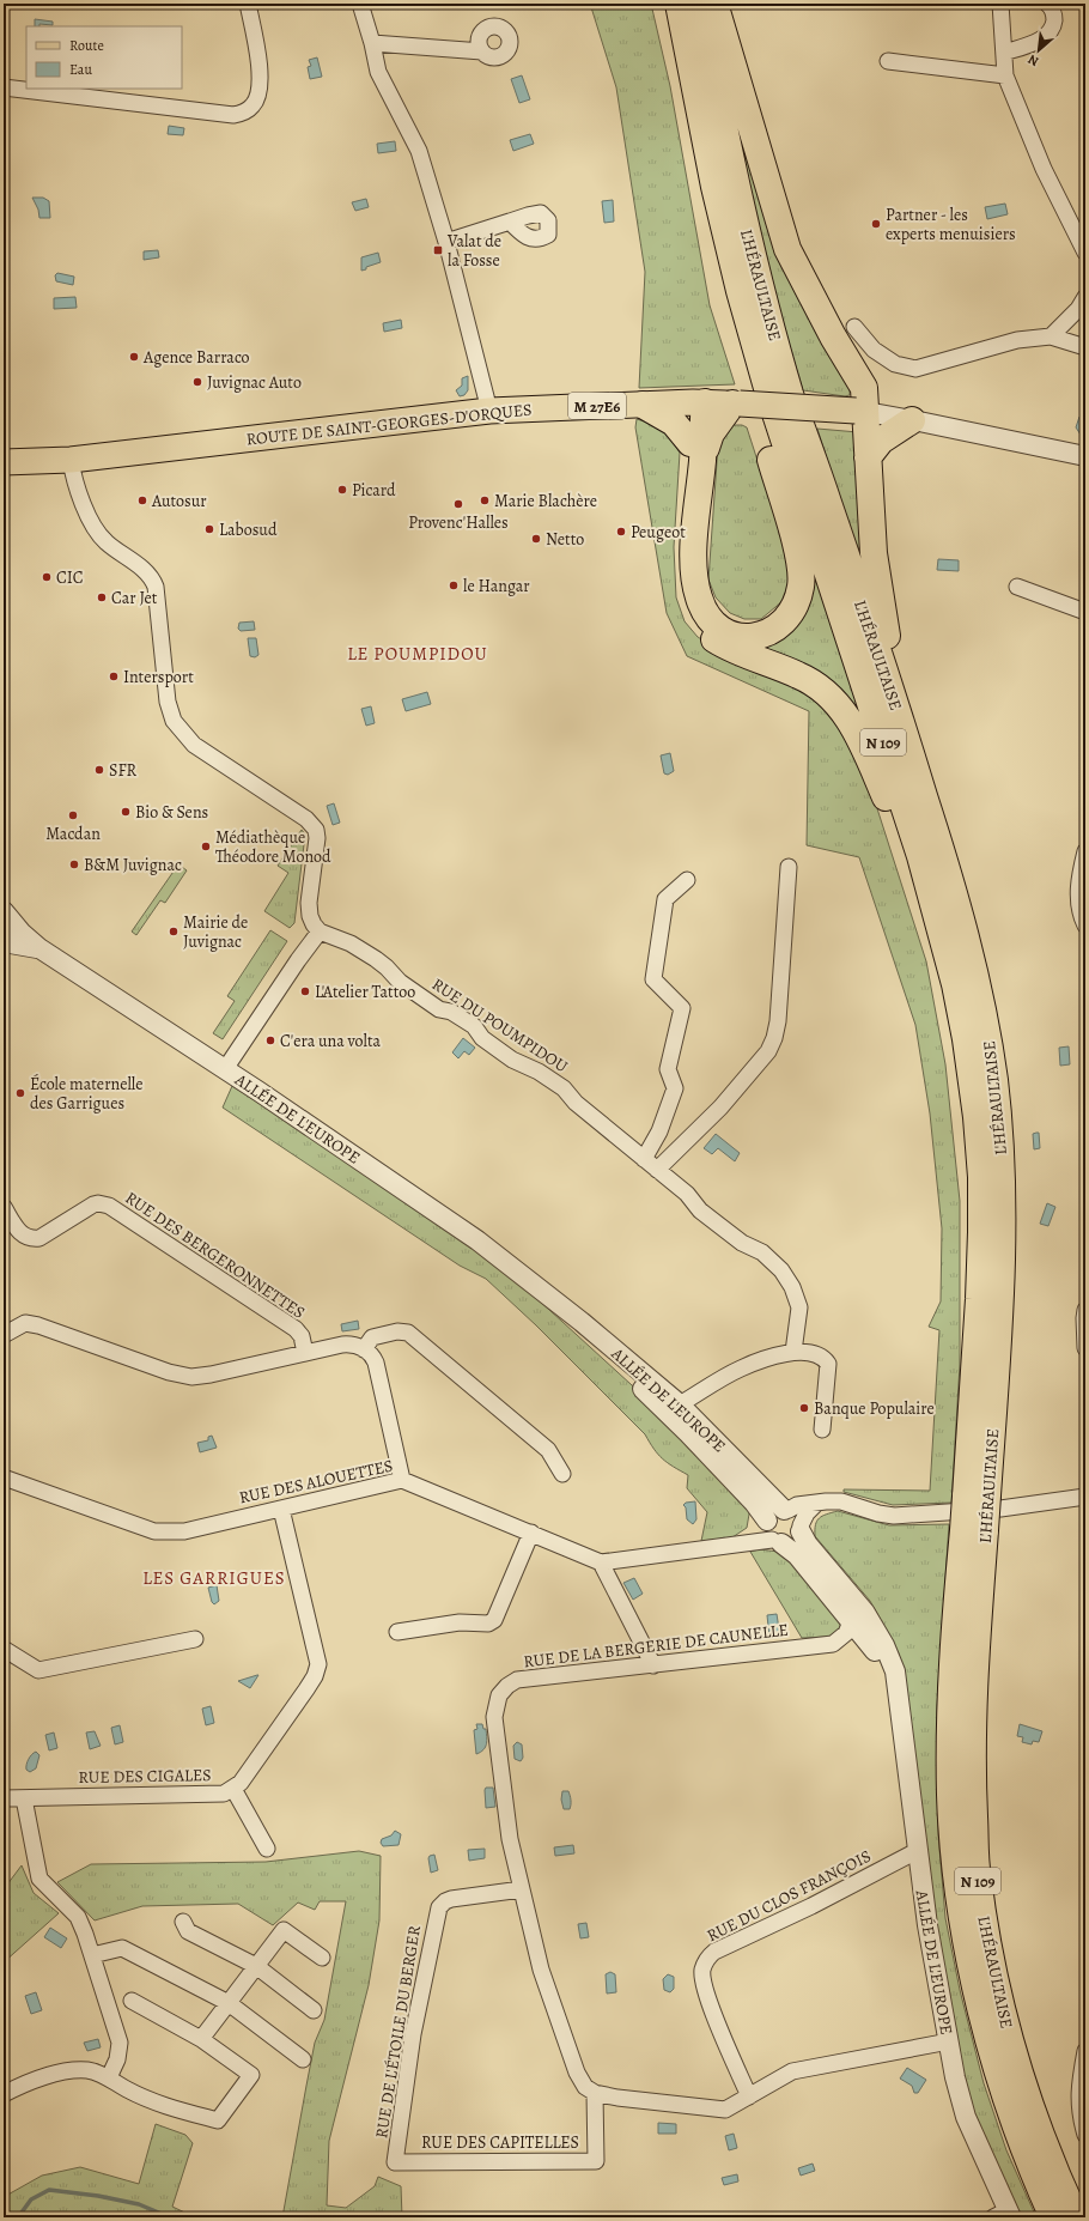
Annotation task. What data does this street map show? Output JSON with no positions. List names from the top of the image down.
{
  "streets": {
    "highway": ["L'HÉRAULTAISE", "N 109"],
    "main road": ["M 27E6", "ROUTE DE SAINT-GEORGES-D'ORQUES"],
    "street": [
      "RUE DU POUMPIDOU",
      "ALLÉE DE L'EUROPE",
      "RUE DES BERGERONNETTES",
      "RUE DES ALOUETTES",
      "RUE DE LA BERGERIE DE CAUNELLE",
      "RUE DES CIGALES",
      "RUE DU CLOS FRANÇOIS",
      "RUE DE L'ÉTOILE DU BERGER",
      "RUE DES CAPITELLES"
    ]
  },
  "crossings": [
    ["ALLÉE DE L'EUROPE", "RUE DE LA BERGERIE DE CAUNELLE"],
    ["ALLÉE DE L'EUROPE", "RUE DU CLOS FRANÇOIS"],
    ["RUE DES ALOUETTES", "RUE DES CIGALES"],
    ["RUE DE LA BERGERIE DE CAUNELLE", "RUE DE L'ÉTOILE DU BERGER"],
    ["RUE DE LA BERGERIE DE CAUNELLE", "RUE DES CAPITELLES"],
    ["RUE DE L'ÉTOILE DU BERGER", "RUE DES CAPITELLES"]
  ],
  "districts": ["LE POUMPIDOU", "LES GARRIGUES"],
  "places": {
    "other": [
      "Partner - les experts menuisiers",
      "Agence Barraco",
      "Juvignac Auto",
      "Picard",
      "Autosur",
      "Marie Blachère",
      "Provenc'Halles",
      "Labosud",
      "Peugeot",
      "Netto",
      "CIC",
      "le Hangar",
      "Car Jet",
      "Intersport",
      "SFR",
      "Bio & Sens",
      "Macdan",
      "Médiathèque Théodore Monod",
      "B&M Juvignac",
      "Mairie de Juvignac",
      "L'Atelier Tattoo",
      "C'era una volta",
      "École maternelle des Garrigues",
      "Banque Populaire"
    ],
    "transit": ["Valat de la Fosse"]
  },
  "legend": ["Route", "Eau"],
  "north": "bottom left"
}
